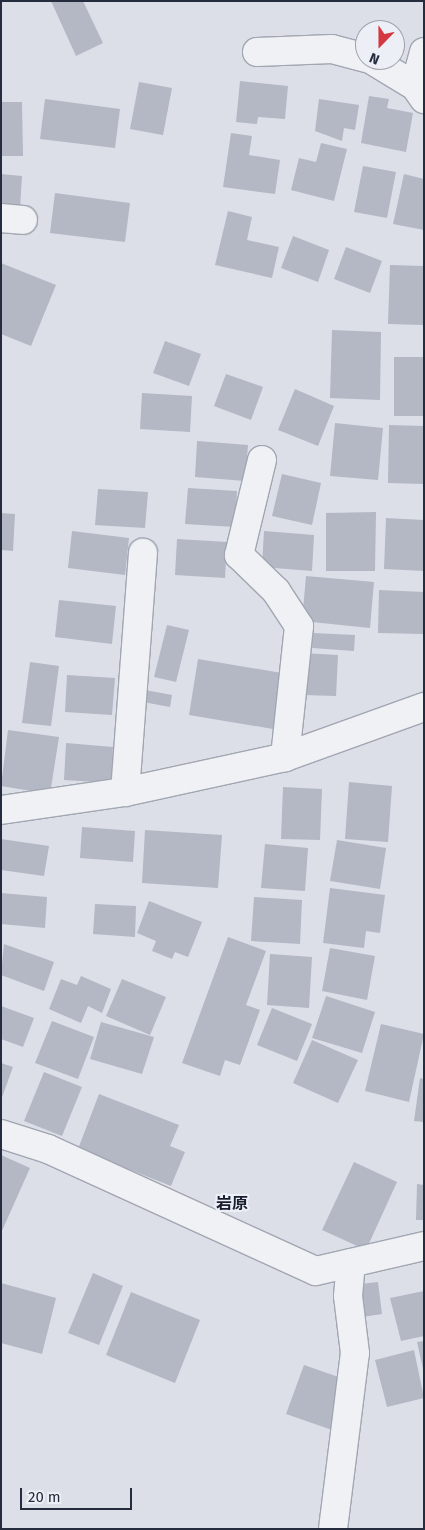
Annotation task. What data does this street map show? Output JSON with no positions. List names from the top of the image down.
{
  "districts": ["岩原"],
  "scale_bar": "20 m",
  "north": "bottom"
}
